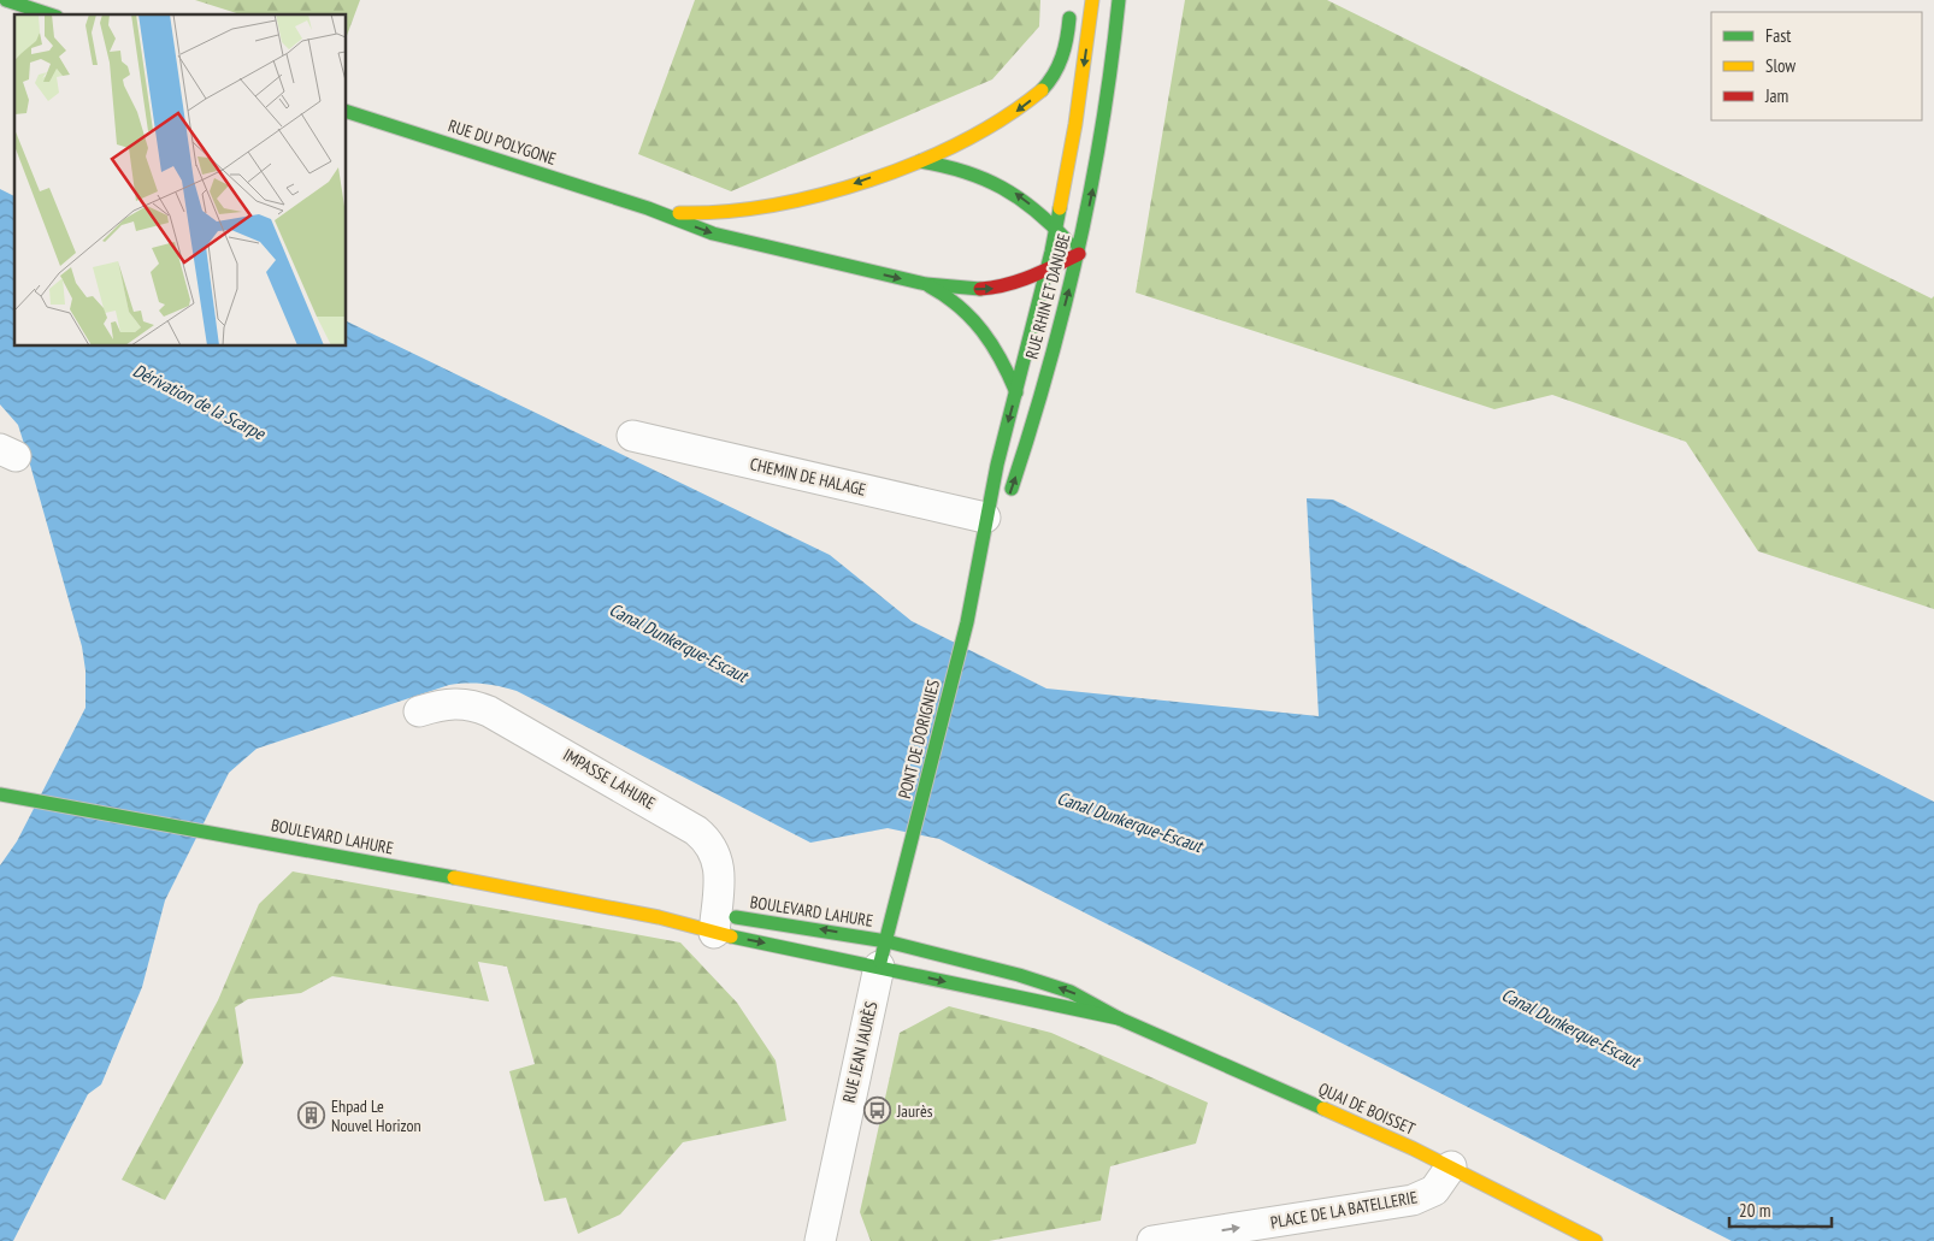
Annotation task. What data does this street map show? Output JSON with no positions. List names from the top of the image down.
{
  "streets": {
    "main road": [
      "RUE DU POLYGONE",
      "RUE RHIN ET DANUBE",
      "PONT DE DORIGNIES",
      "BOULEVARD LAHURE",
      "RUE JEAN JAURÈS",
      "QUAI DE BOISSET"
    ],
    "street": ["CHEMIN DE HALAGE", "IMPASSE LAHURE", "PLACE DE LA BATELLERIE"]
  },
  "crossings": [
    ["RUE DU POLYGONE", "RUE RHIN ET DANUBE"],
    ["RUE RHIN ET DANUBE", "CHEMIN DE HALAGE"],
    ["RUE RHIN ET DANUBE", "PONT DE DORIGNIES"],
    ["PONT DE DORIGNIES", "RUE JEAN JAURÈS"],
    ["IMPASSE LAHURE", "BOULEVARD LAHURE"],
    ["BOULEVARD LAHURE", "RUE JEAN JAURÈS"],
    ["BOULEVARD LAHURE", "QUAI DE BOISSET"],
    ["RUE JEAN JAURÈS", "QUAI DE BOISSET"],
    ["QUAI DE BOISSET", "PLACE DE LA BATELLERIE"]
  ],
  "one_way": ["PLACE DE LA BATELLERIE"],
  "water": ["Dérivation de la Scarpe", "Canal Dunkerque-Escaut"],
  "places": {
    "bus stop": ["Jaurès"],
    "building": ["Ehpad Le Nouvel Horizon"]
  },
  "legend": ["Fast", "Slow", "Jam"],
  "scale_bar": "20 m"
}
